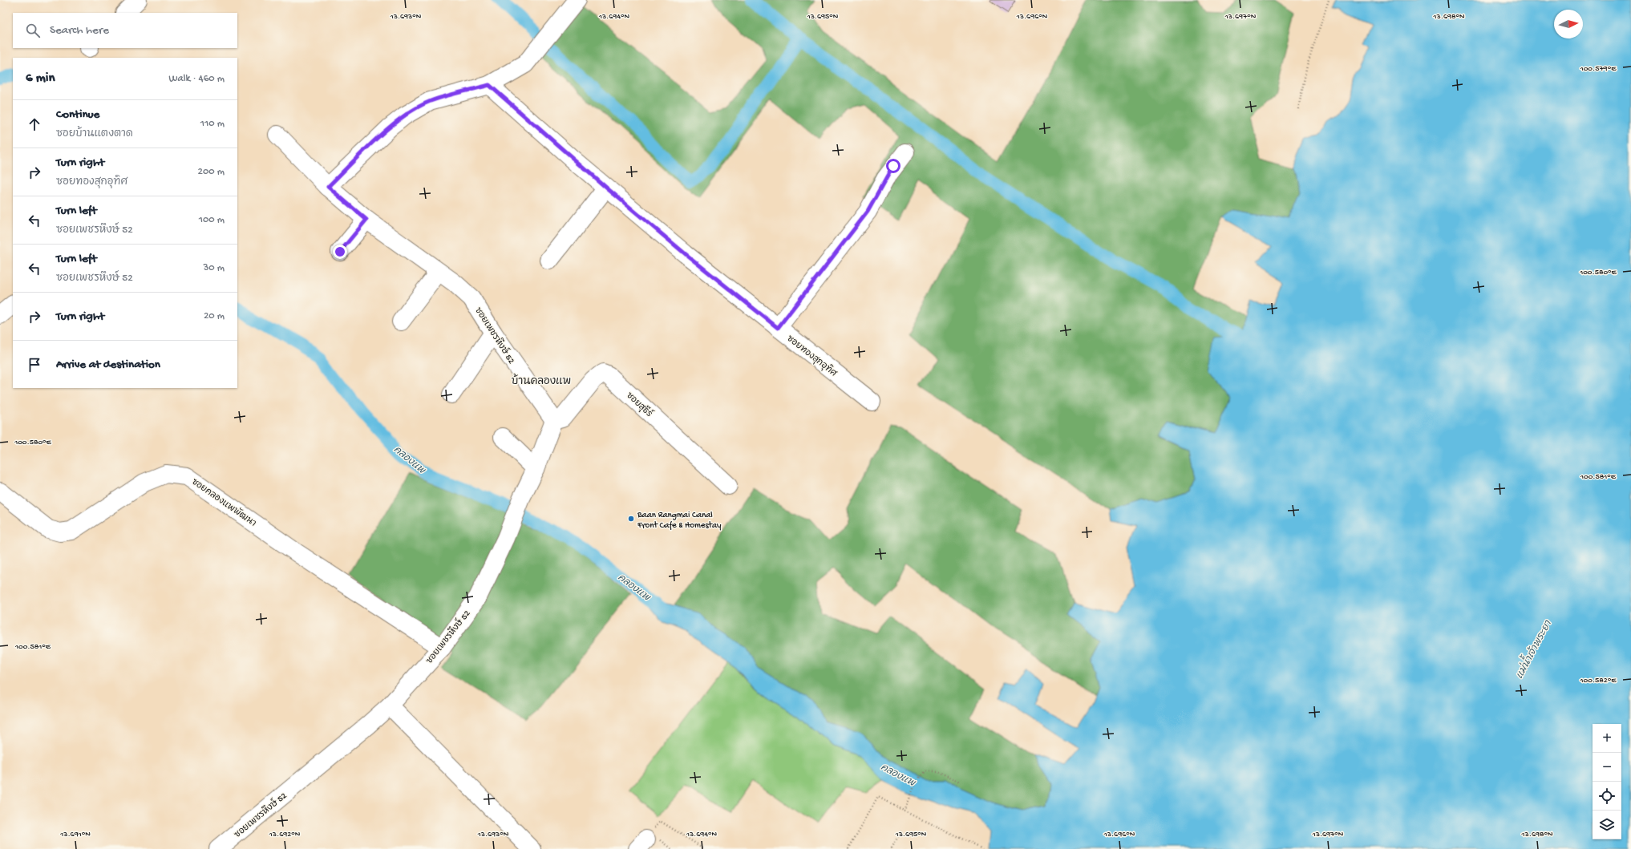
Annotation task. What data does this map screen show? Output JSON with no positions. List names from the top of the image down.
{
  "streets": {
    "street": [
      "ซอยเพชรหึงษ์ 52",
      "ซอยทองสุกอุทิศ",
      "ซอยสุธีร์",
      "ซอยคลองแพพัฒนา"
    ]
  },
  "crossings": [
    ["ซอยเพชรหึงษ์ 52", "ซอยสุธีร์"],
    ["ซอยเพชรหึงษ์ 52", "ซอยคลองแพพัฒนา"]
  ],
  "districts": ["บ้านคลองแพ"],
  "water": ["คลองแพ", "แม่น้ำเจ้าพระยา"],
  "places": ["Baan Rangmai Canal Front Cafe & Homestay"],
  "north": "right",
  "page": {
    "search": "Search here",
    "heading": ["6 min", "Walk · 460 m"],
    "list": [
      ["Continue", "ซอยบ้านแตงตาด", "110 m"],
      ["Turn right", "ซอยทองสุกอุทิศ", "200 m"],
      ["Turn left", "ซอยเพชรหึงษ์ 52", "100 m"],
      ["Turn left", "ซอยเพชรหึงษ์ 52", "30 m"],
      ["Turn right", "20 m"],
      "Arrive at destination"
    ],
    "map_buttons": ["+", "−"]
  },
  "coordinates": [
    "13.693°N",
    "13.694°N",
    "13.695°N",
    "13.696°N",
    "13.697°N",
    "13.698°N",
    "100.579°E",
    "100.580°E",
    "100.581°E",
    "100.582°E",
    "13.691°N",
    "13.692°N"
  ]
}
